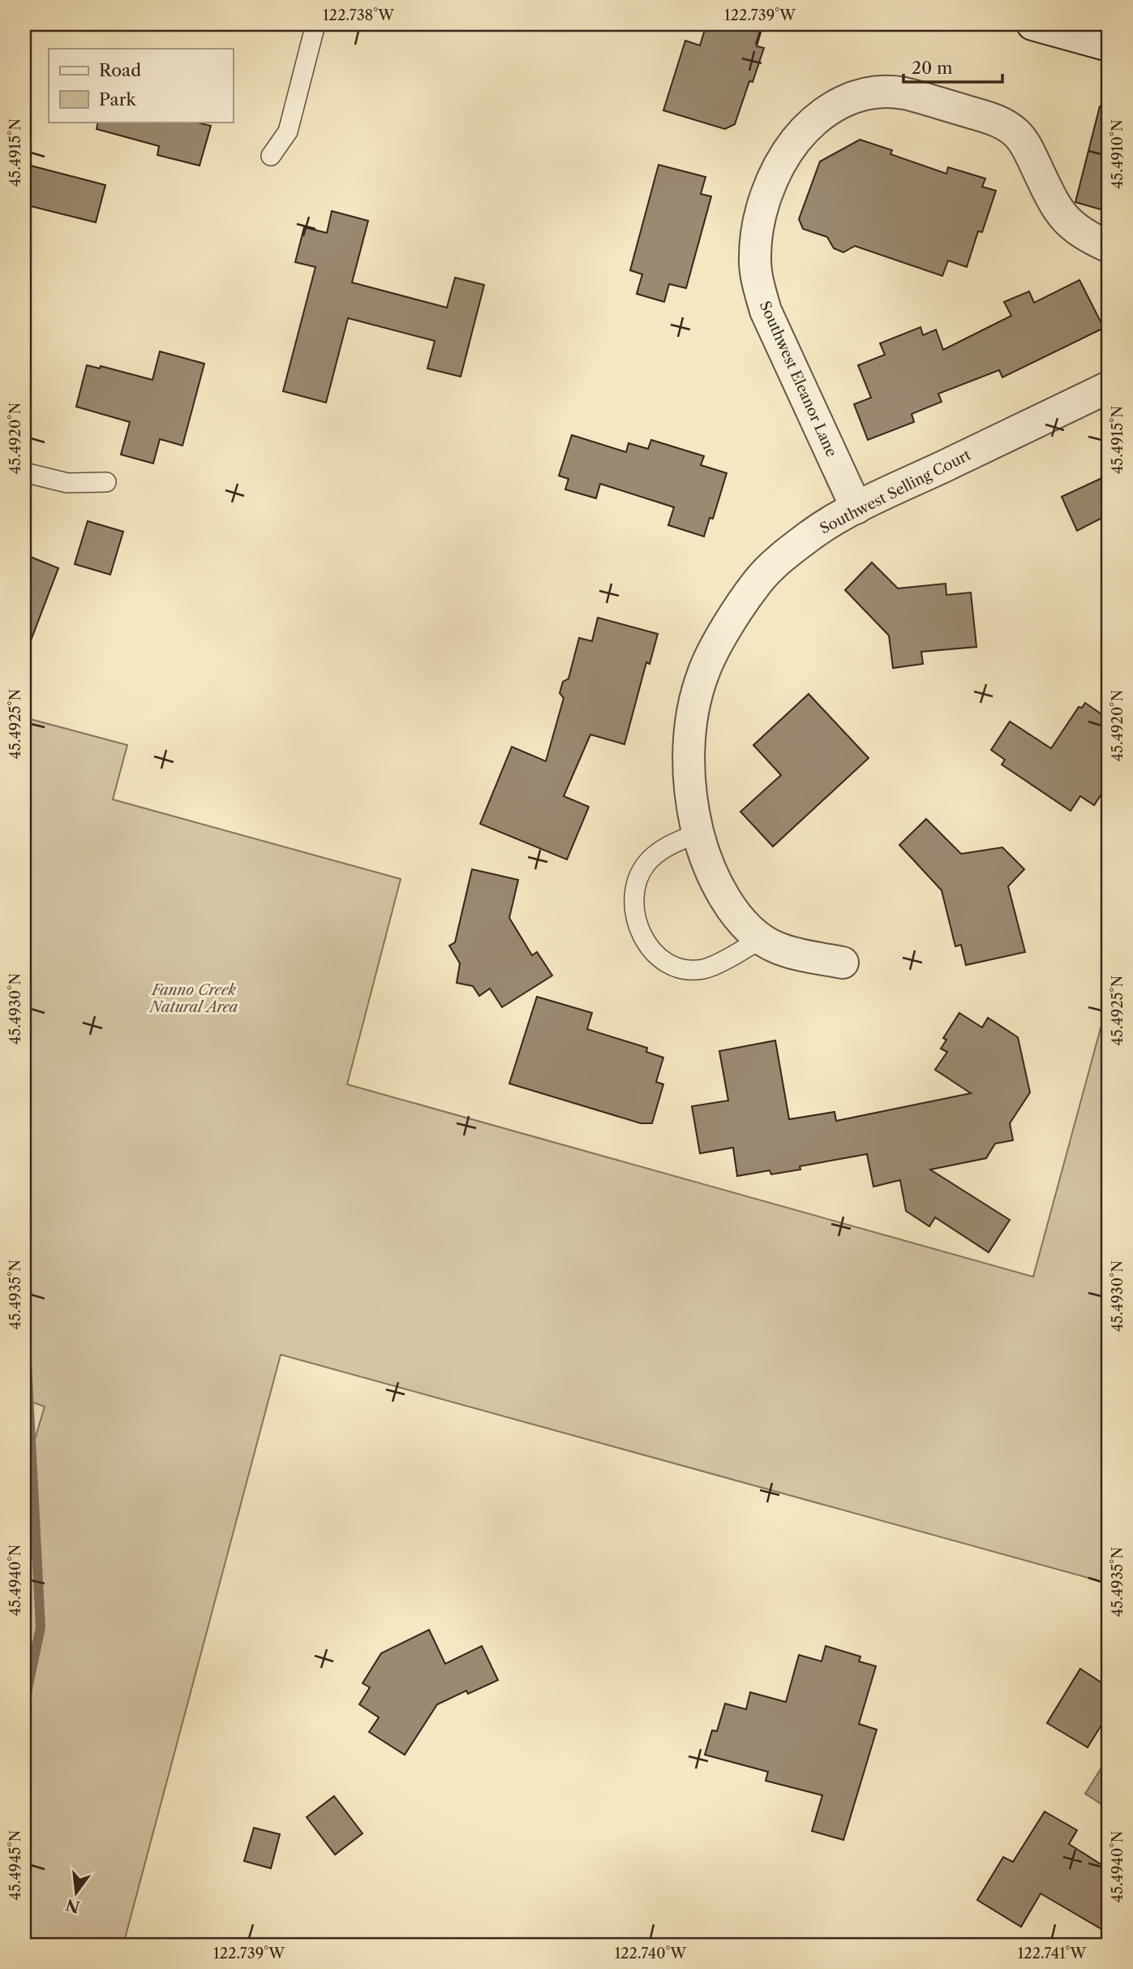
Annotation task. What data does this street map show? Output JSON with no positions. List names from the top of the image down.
{
  "streets": {
    "street": ["Southwest Eleanor Lane", "Southwest Selling Court"]
  },
  "crossings": [
    ["Southwest Eleanor Lane", "Southwest Selling Court"]
  ],
  "parks": ["Fanno Creek Natural Area"],
  "legend": ["Road", "Park"],
  "scale_bar": "20 m",
  "north": "bottom",
  "coordinates": [
    "122.738°W",
    "122.739°W",
    "45.4915°N",
    "45.4910°N",
    "45.4920°N",
    "45.4925°N",
    "45.4930°N",
    "45.4935°N",
    "45.4940°N",
    "45.4945°N",
    "122.740°W",
    "122.741°W"
  ]
}
